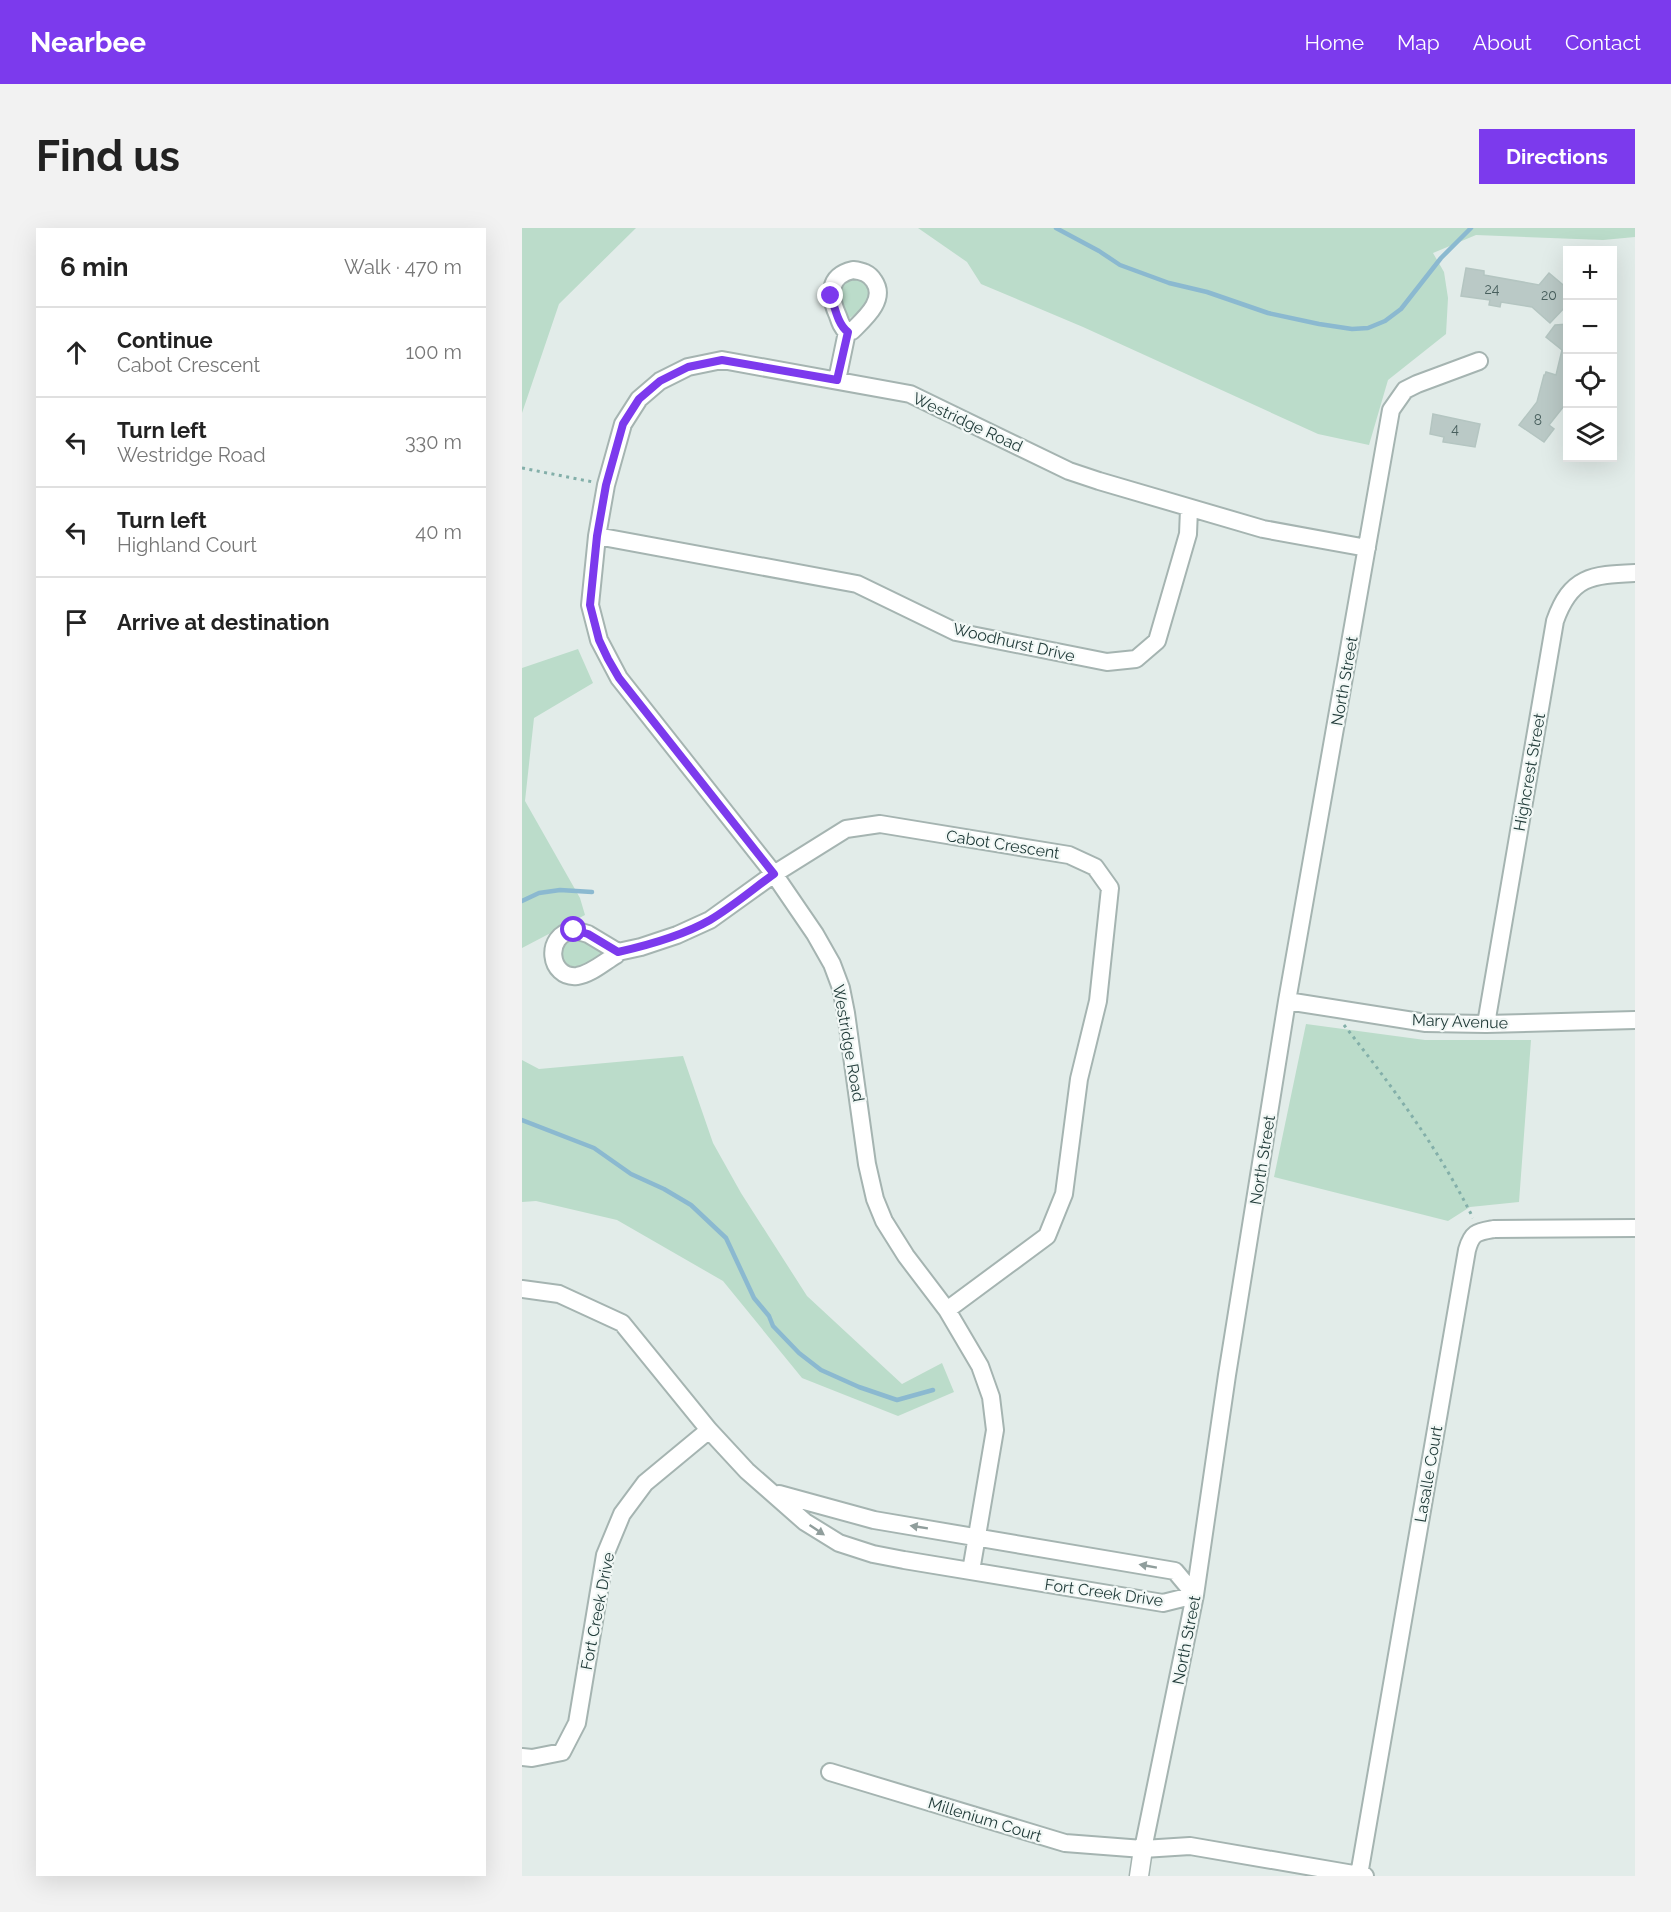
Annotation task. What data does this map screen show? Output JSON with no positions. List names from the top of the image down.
{
  "streets": {
    "street": [
      "Westridge Road",
      "Woodhurst Drive",
      "North Street",
      "Highcrest Street",
      "Cabot Crescent",
      "Mary Avenue",
      "Lasalle Court",
      "Fort Creek Drive",
      "Millenium Court"
    ]
  },
  "crossings": [
    ["Westridge Road", "Woodhurst Drive"],
    ["Westridge Road", "North Street"],
    ["Westridge Road", "Cabot Crescent"],
    ["Westridge Road", "Fort Creek Drive"],
    ["North Street", "Mary Avenue"],
    ["North Street", "Fort Creek Drive"],
    ["North Street", "Millenium Court"],
    ["Highcrest Street", "Mary Avenue"],
    ["Lasalle Court", "Millenium Court"]
  ],
  "house_numbers": [
    "24",
    "20",
    "8",
    "4"
  ],
  "page": {
    "header": "Nearbee",
    "nav": [
      "Home",
      "Map",
      "About",
      "Contact"
    ],
    "buttons": "Directions",
    "title": "Find us",
    "heading": ["6 min", "Walk · 470 m"],
    "map_buttons": ["+", "−"],
    "list": [
      ["Continue", "Cabot Crescent", "100 m"],
      ["Turn left", "Westridge Road", "330 m"],
      ["Turn left", "Highland Court", "40 m"],
      "Arrive at destination"
    ]
  }
}
